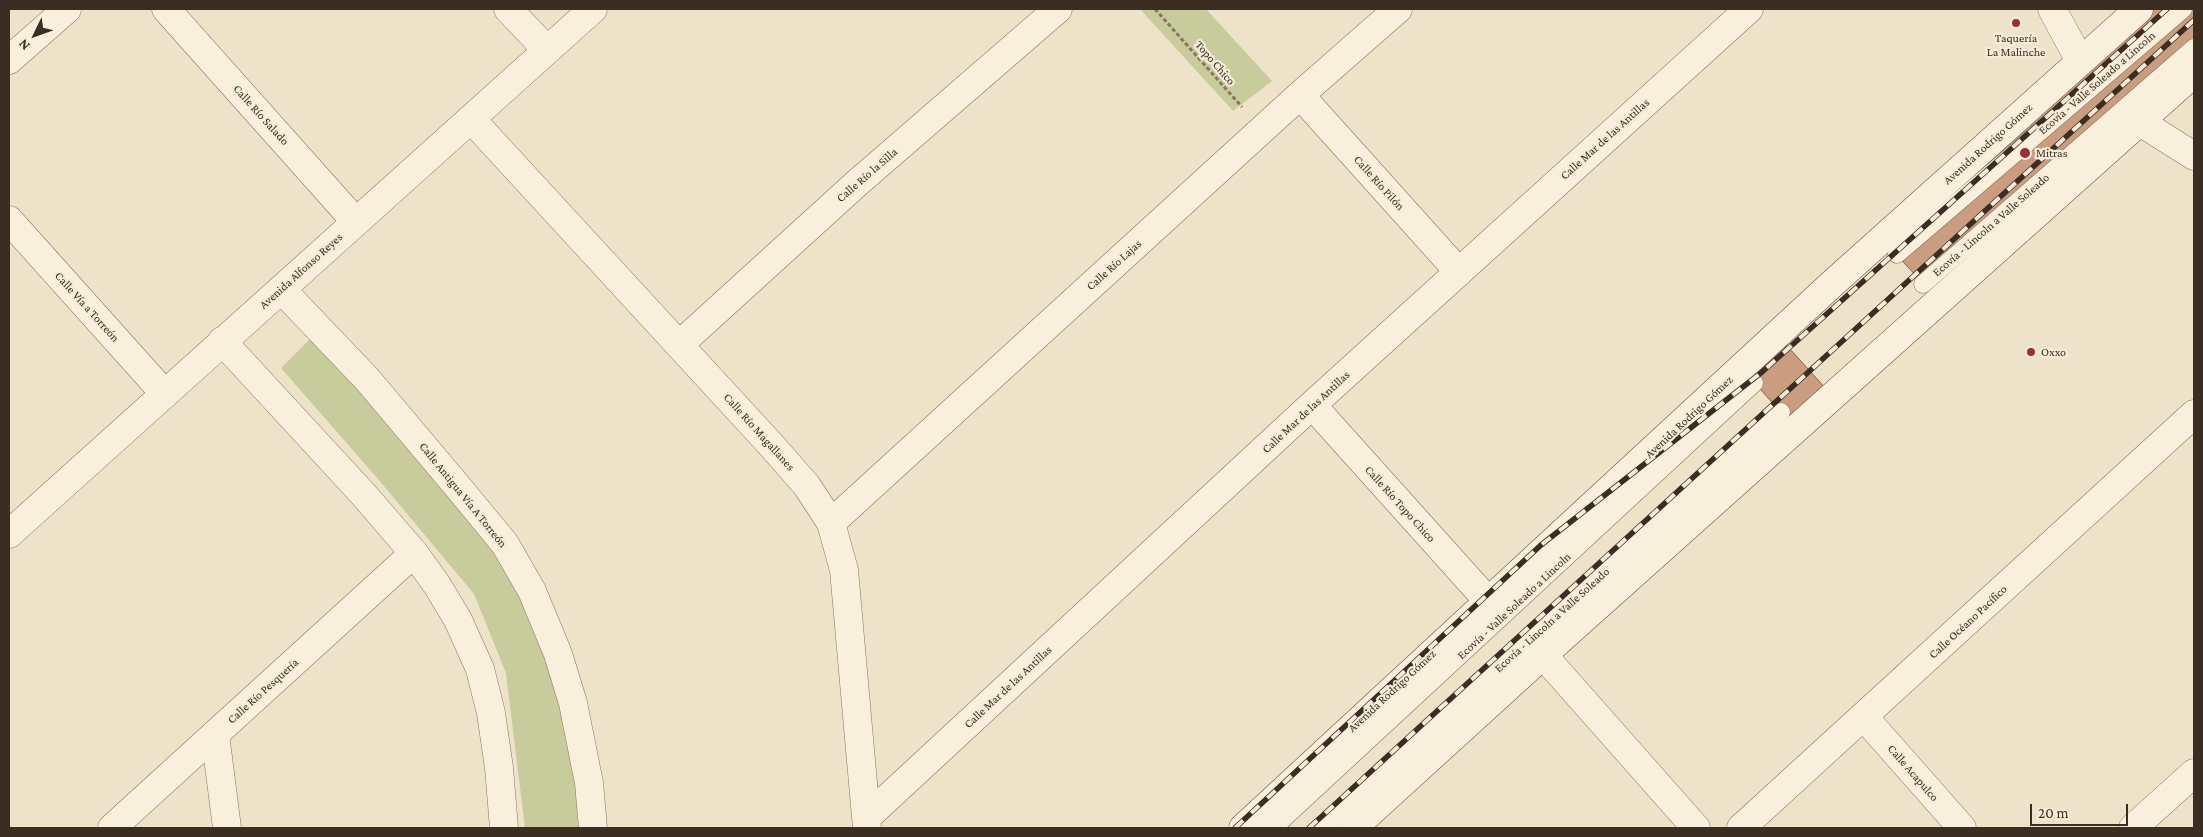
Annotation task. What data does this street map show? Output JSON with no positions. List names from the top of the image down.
{
  "streets": {
    "street": [
      "Calle Río Salado",
      "Calle Mar de las Antillas",
      "Avenida Rodrigo Gómez",
      "Calle Río la Silla",
      "Calle Río Pilón",
      "Calle Río Lajas",
      "Avenida Alfonso Reyes",
      "Calle Vía a Torreón",
      "Calle Río Magallanes",
      "Calle Antigua Vía A Torreón",
      "Calle Río Topo Chico",
      "Calle Océano Pacífico",
      "Calle Río Pesquería",
      "Calle Acapulco"
    ],
    "lane": ["Ecovía - Valle Soleado a Lincoln", "Ecovía - Lincoln a Valle Soleado"],
    "path": ["Topo Chico"]
  },
  "crossings": [
    ["Topo Chico", "Calle Río Lajas"],
    ["Calle Río Salado", "Avenida Alfonso Reyes"],
    ["Calle Mar de las Antillas", "Calle Río Pilón"],
    ["Calle Mar de las Antillas", "Calle Río Magallanes"],
    ["Calle Mar de las Antillas", "Calle Río Topo Chico"],
    ["Avenida Rodrigo Gómez", "Calle Río Topo Chico"],
    ["Calle Río la Silla", "Calle Río Magallanes"],
    ["Calle Río Pilón", "Calle Río Lajas"],
    ["Calle Río Lajas", "Calle Río Magallanes"],
    ["Avenida Alfonso Reyes", "Calle Vía a Torreón"],
    ["Avenida Alfonso Reyes", "Calle Río Magallanes"],
    ["Avenida Alfonso Reyes", "Calle Antigua Vía A Torreón"],
    ["Calle Océano Pacífico", "Calle Acapulco"]
  ],
  "places": ["Taquería La Malinche", "Mitras", "Oxxo"],
  "scale_bar": "20 m",
  "north": "bottom left"
}
